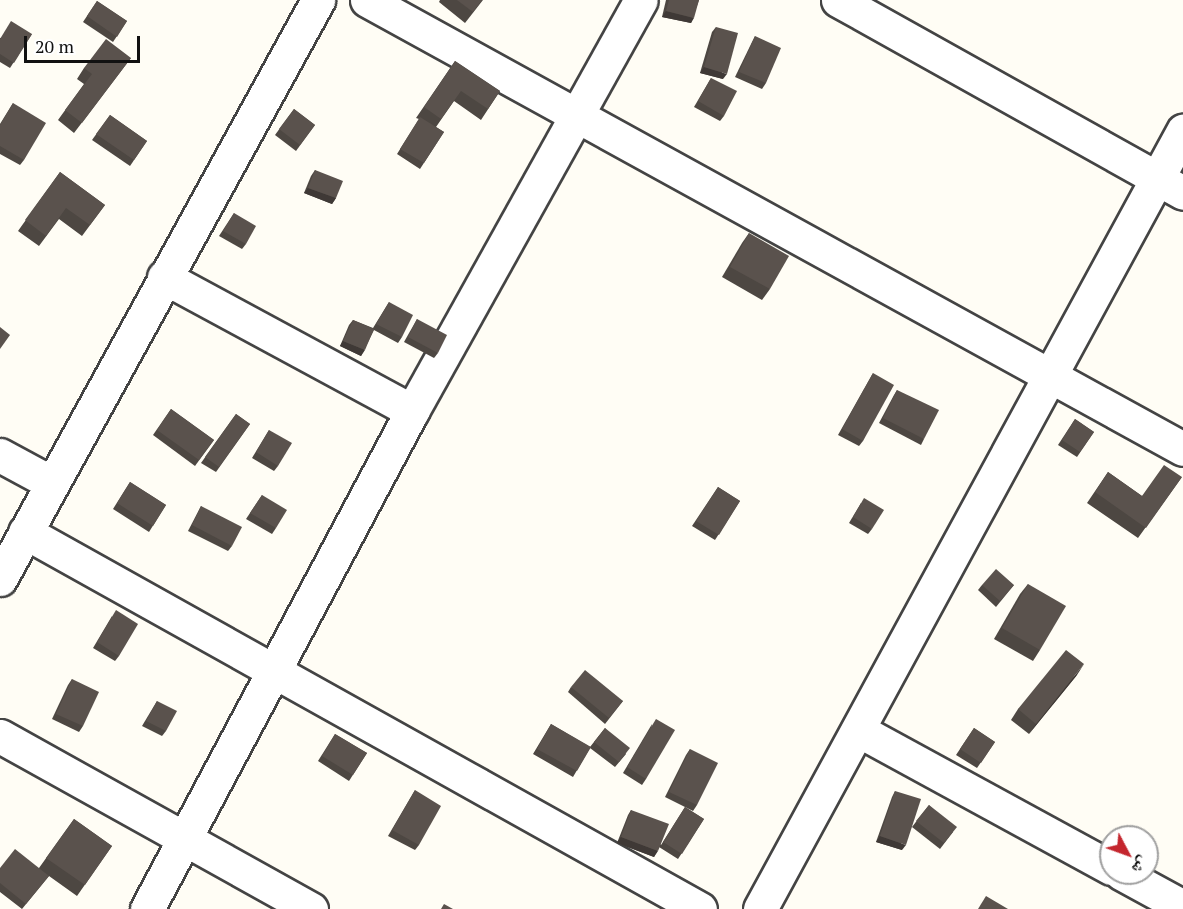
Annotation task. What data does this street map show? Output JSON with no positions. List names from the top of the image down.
{
  "scale_bar": "20 m",
  "north": "bottom right"
}
